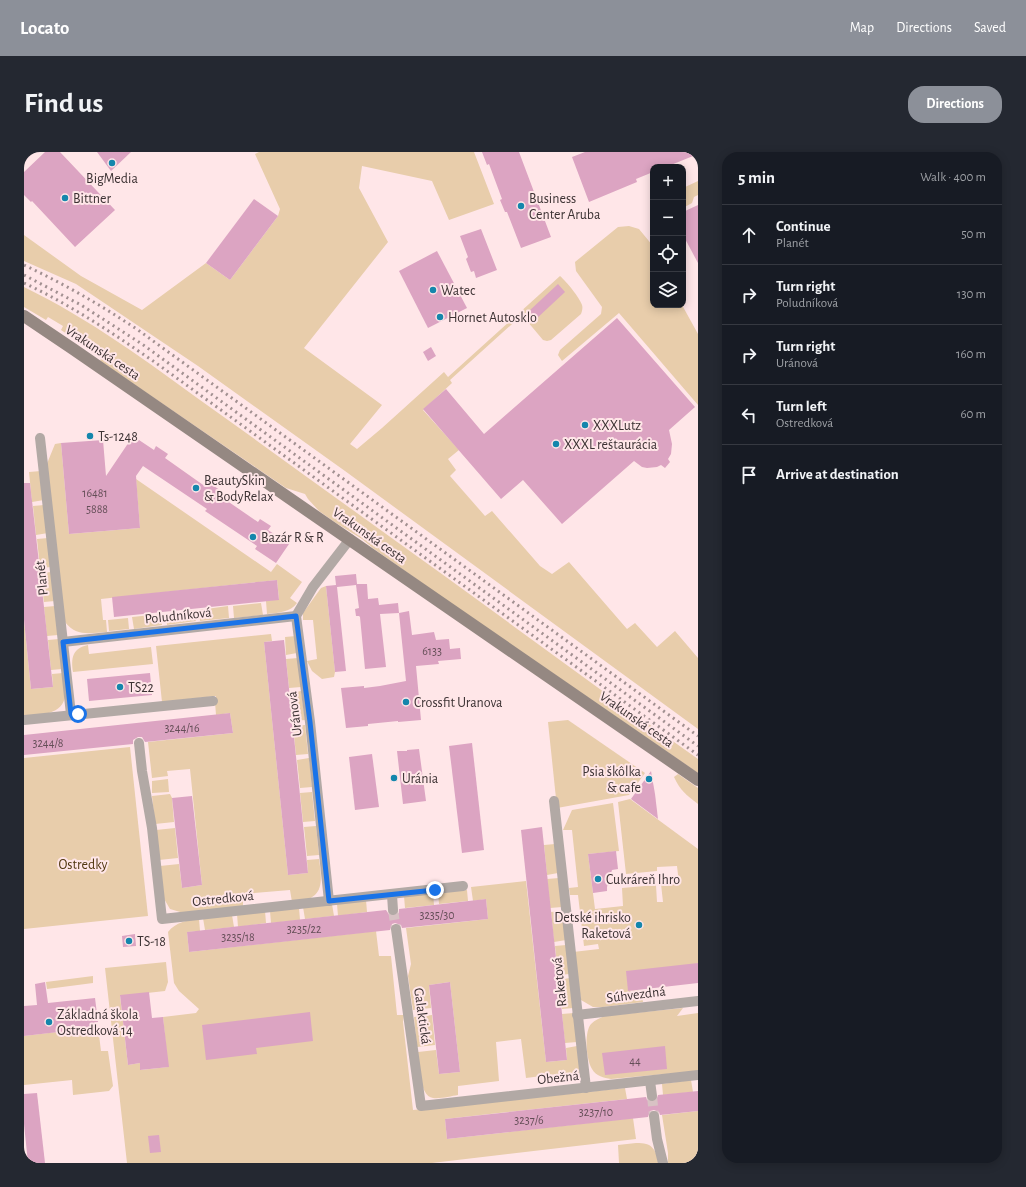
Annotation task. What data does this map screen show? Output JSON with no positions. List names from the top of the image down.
{
  "streets": {
    "main road": ["Vrakunská cesta"],
    "street": [
      "Planét",
      "Poludníková",
      "Uránová",
      "Ostredková",
      "Raketová",
      "Súhvezdná",
      "Galaktická",
      "Obežná"
    ]
  },
  "crossings": [
    ["Planét", "Poludníková"],
    ["Poludníková", "Uránová"],
    ["Uránová", "Ostredková"],
    ["Raketová", "Súhvezdná"],
    ["Raketová", "Obežná"],
    ["Galaktická", "Obežná"]
  ],
  "parks": ["Ostredky"],
  "places": [
    "BigMedia",
    "Bittner",
    "Business Center Aruba",
    "Watec",
    "Hornet Autosklo",
    "XXXLutz",
    "Ts-1248",
    "XXXL reštaurácia",
    "BeautySkin & BodyRelax",
    "Bazár R & R",
    "TS22",
    "Crossfit Uranova",
    "Uránia",
    "Psia škôlka & cafe",
    "Cukráreň Ihro",
    "Detské ihrisko Raketová",
    "TS-18",
    "Základná škola Ostredková 14"
  ],
  "house_numbers": [
    "16481",
    "5888",
    "6133",
    "3244/16",
    "3244/8",
    "3235/30",
    "3235/22",
    "3235/18",
    "44",
    "3237/10",
    "3237/6"
  ],
  "page": {
    "header": "Locato",
    "nav": ["Map", "Directions", "Saved"],
    "buttons": "Directions",
    "title": "Find us",
    "heading": ["5 min", "Walk · 400 m"],
    "map_buttons": ["+", "−"],
    "list": [
      ["Continue", "Planét", "50 m"],
      ["Turn right", "Poludníková", "130 m"],
      ["Turn right", "Uránová", "160 m"],
      ["Turn left", "Ostredková", "60 m"],
      "Arrive at destination"
    ]
  }
}
